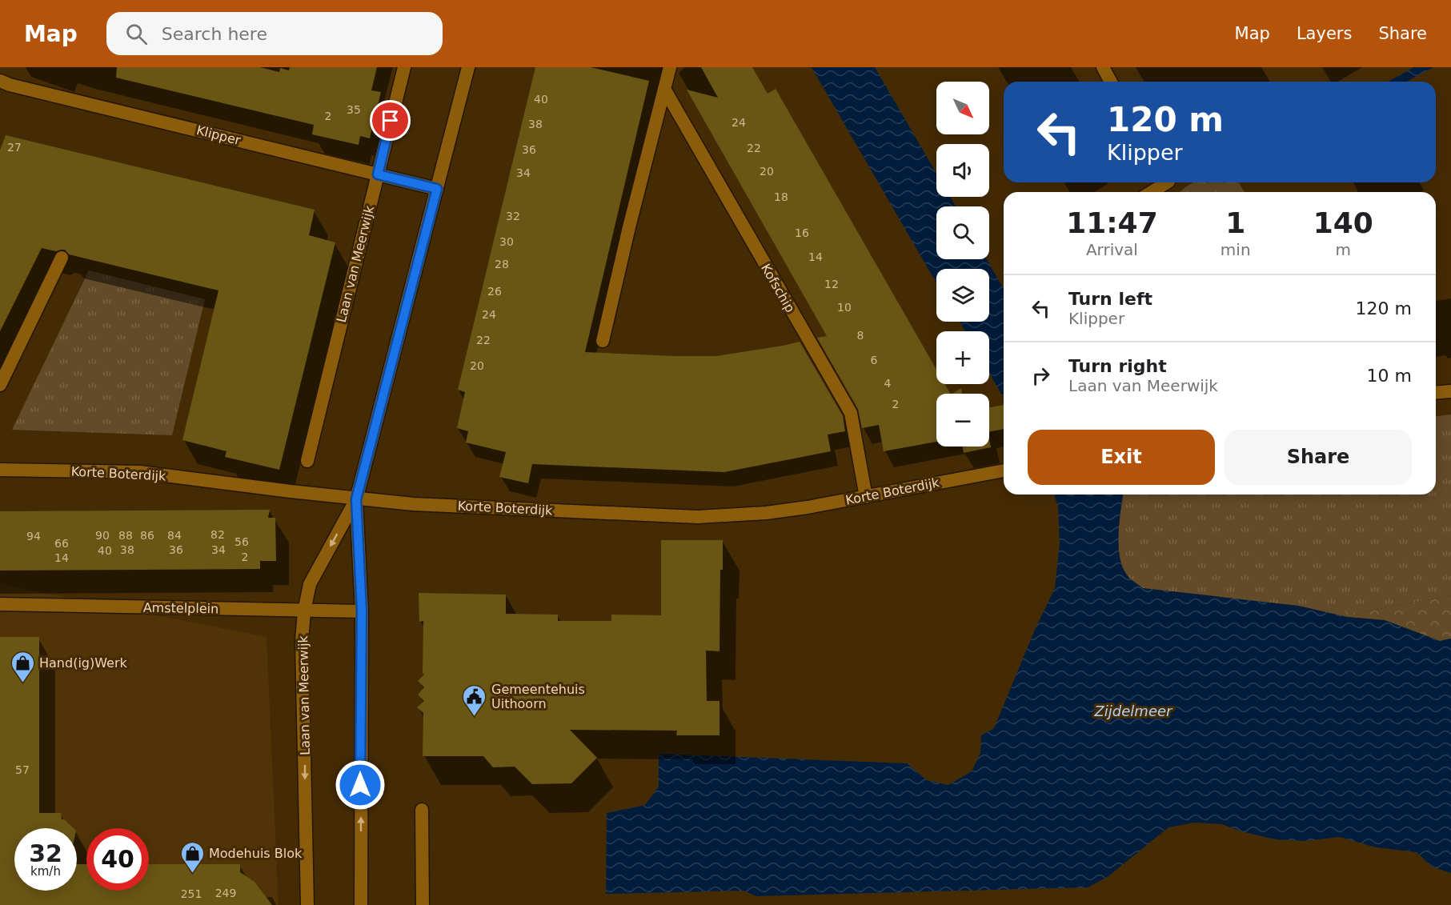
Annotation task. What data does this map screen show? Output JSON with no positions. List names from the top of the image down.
{
  "streets": {
    "street": [
      "Klipper",
      "Laan van Meerwijk",
      "Kofschip",
      "Korte Boterdijk",
      "Amstelplein"
    ]
  },
  "crossings": [
    ["Klipper", "Laan van Meerwijk"],
    ["Laan van Meerwijk", "Korte Boterdijk"],
    ["Laan van Meerwijk", "Amstelplein"],
    ["Kofschip", "Korte Boterdijk"]
  ],
  "water": ["Zijdelmeer"],
  "places": {
    "shop": ["Hand(ig)Werk", "Modehuis Blok"],
    "public building": ["Gemeentehuis Uithoorn"]
  },
  "house_numbers": [
    "40",
    "35",
    "2",
    "24",
    "38",
    "27",
    "22",
    "36",
    "20",
    "34",
    "18",
    "32",
    "16",
    "30",
    "14",
    "28",
    "12",
    "26",
    "10",
    "24",
    "8",
    "22",
    "6",
    "20",
    "4",
    "2",
    "82",
    "90",
    "88",
    "86",
    "84",
    "94",
    "56",
    "66",
    "38",
    "36",
    "34",
    "40",
    "2",
    "14",
    "57",
    "249",
    "251"
  ],
  "north": "bottom right",
  "page": {
    "header": "Map",
    "search": "Search here",
    "nav": ["Map", "Layers", "Share"],
    "map_buttons": ["+", "−"],
    "turn": ["120 m", "Klipper"],
    "eta": [
      "11:47",
      "Arrival",
      "1",
      "min",
      "140",
      "m"
    ],
    "list": [
      {
        "name": "Turn left",
        "note": "Klipper",
        "value": "120 m"
      },
      {
        "name": "Turn right",
        "note": "Laan van Meerwijk",
        "value": "10 m"
      }
    ],
    "buttons": ["Exit", "Share"],
    "speed": "32 km/h",
    "limit": "40"
  }
}
